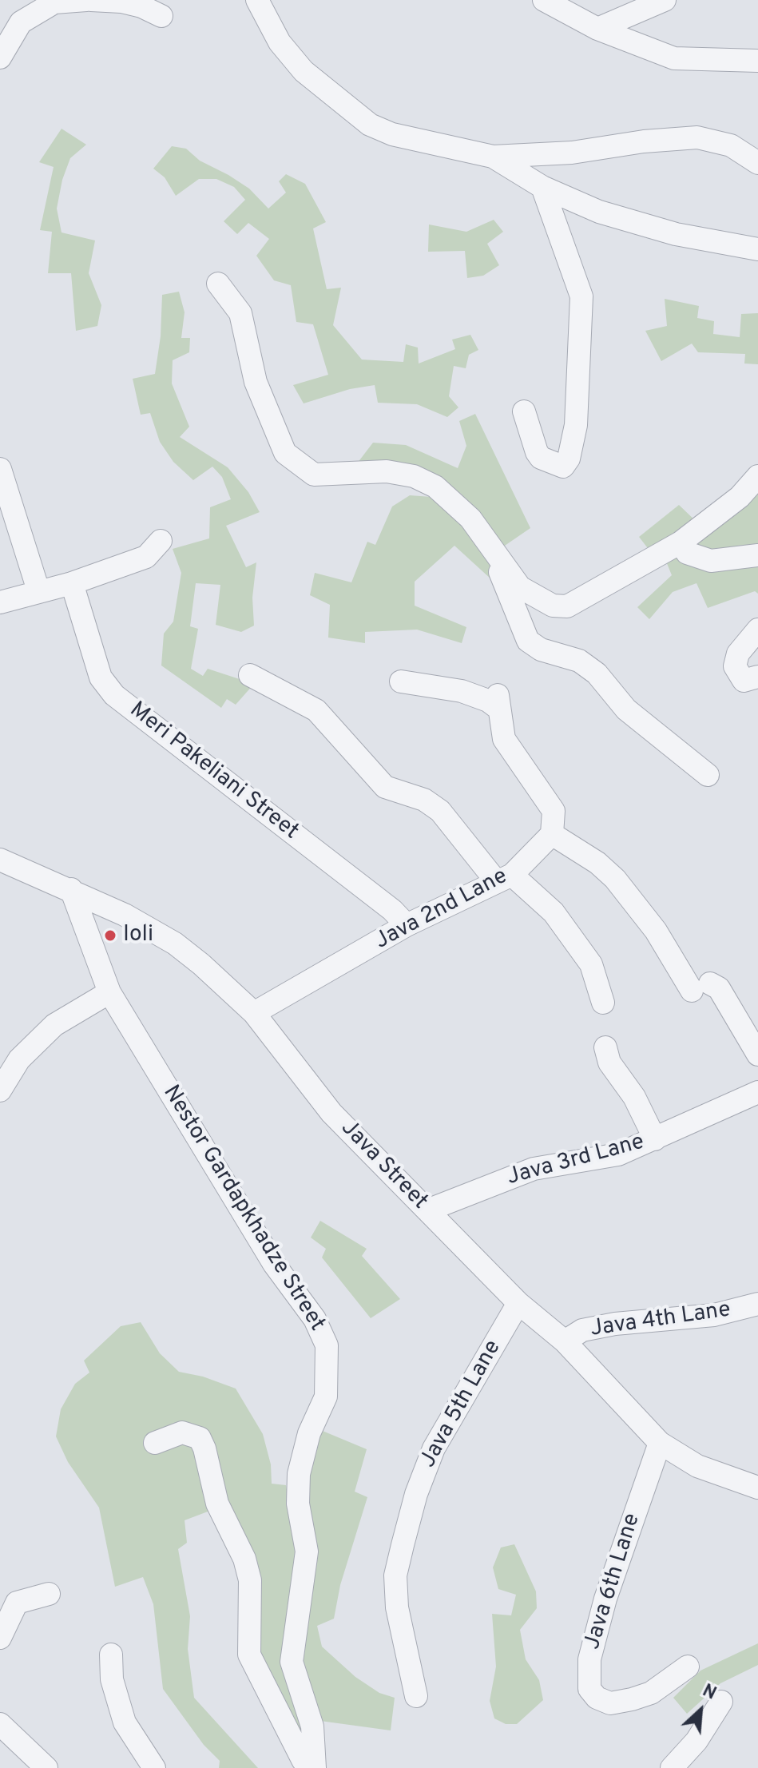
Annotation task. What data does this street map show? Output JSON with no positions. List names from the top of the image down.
{
  "streets": {
    "street": [
      "Meri Pakeliani Street",
      "Java 2nd Lane",
      "Java 3rd Lane",
      "Java Street",
      "Nestor Gardapkhadze Street",
      "Java 4th Lane",
      "Java 5th Lane",
      "Java 6th Lane"
    ]
  },
  "crossings": [
    ["Meri Pakeliani Street", "Java 2nd Lane"],
    ["Java 2nd Lane", "Java Street"],
    ["Java 3rd Lane", "Java Street"],
    ["Java Street", "Nestor Gardapkhadze Street"],
    ["Java Street", "Java 4th Lane"],
    ["Java Street", "Java 5th Lane"],
    ["Java Street", "Java 6th Lane"]
  ],
  "places": ["Ioli"],
  "north": "top right"
}
